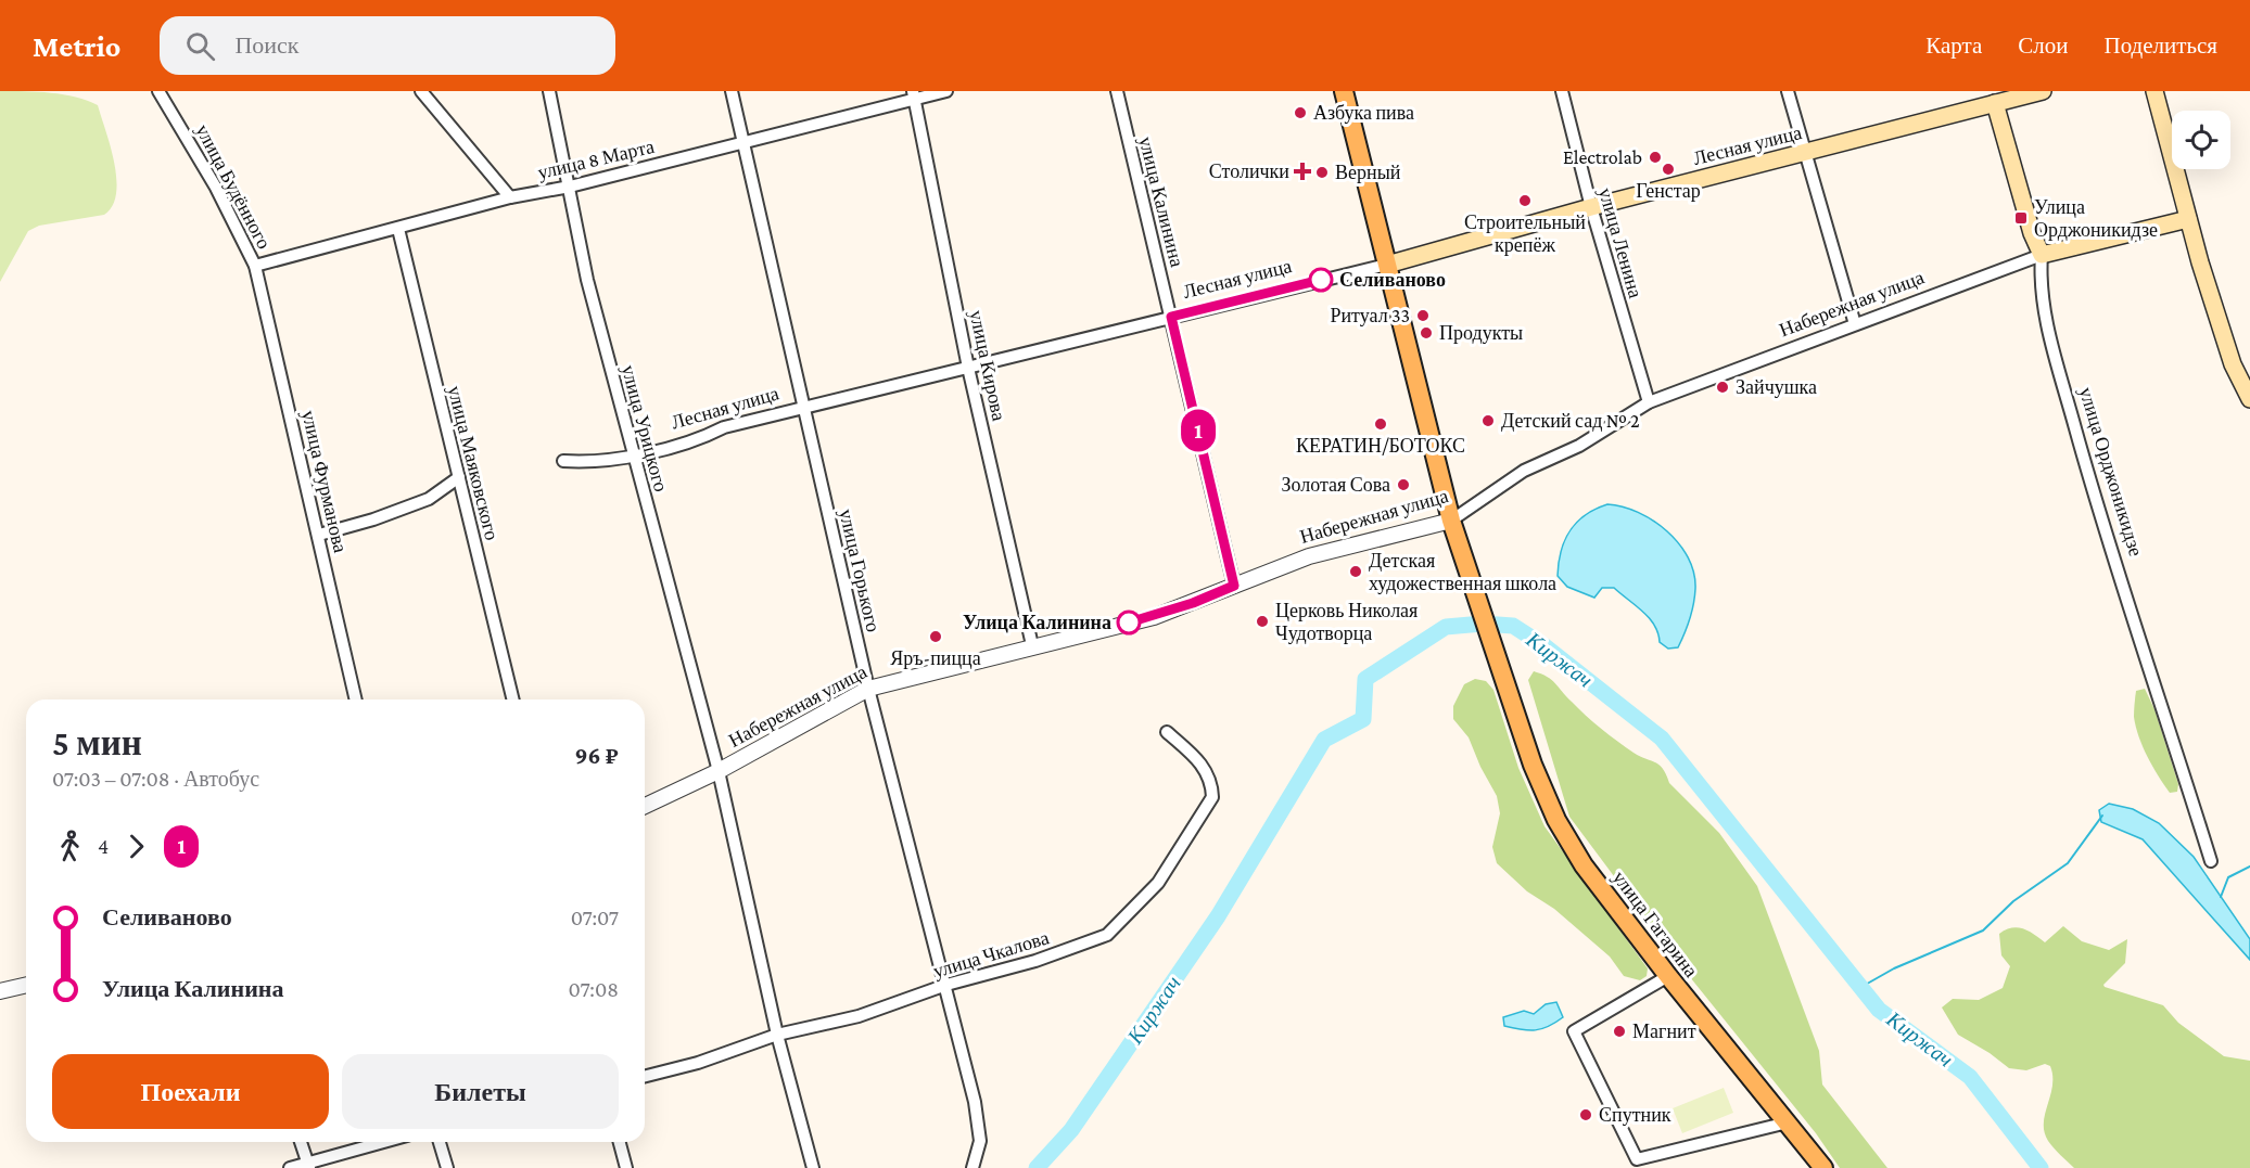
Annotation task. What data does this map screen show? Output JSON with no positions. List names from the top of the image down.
{
  "streets": {
    "main road": [
      "Лесная улица",
      "Набережная улица",
      "улица Орджоникидзе",
      "улица Гагарина"
    ],
    "street": [
      "улица 8 Марта",
      "улица Будённого",
      "улица Калинина",
      "улица Ленина",
      "улица Кирова",
      "улица Урицкого",
      "улица Маяковского",
      "улица Фурманова",
      "улица Горького",
      "улица Чкалова"
    ]
  },
  "crossings": [
    ["Лесная улица", "улица Калинина"],
    ["Лесная улица", "улица Ленина"],
    ["Лесная улица", "улица Кирова"],
    ["Лесная улица", "улица Урицкого"],
    ["Лесная улица", "улица Орджоникидзе"],
    ["Лесная улица", "улица Горького"],
    ["Лесная улица", "улица Гагарина"],
    ["улица 8 Марта", "улица Будённого"],
    ["улица 8 Марта", "улица Кирова"],
    ["улица 8 Марта", "улица Урицкого"],
    ["улица 8 Марта", "улица Маяковского"],
    ["улица 8 Марта", "улица Фурманова"],
    ["улица 8 Марта", "улица Горького"],
    ["улица Будённого", "улица Фурманова"],
    ["улица Калинина", "Набережная улица"],
    ["улица Ленина", "Набережная улица"],
    ["Набережная улица", "улица Кирова"],
    ["Набережная улица", "улица Урицкого"],
    ["Набережная улица", "улица Орджоникидзе"],
    ["Набережная улица", "улица Горького"],
    ["Набережная улица", "улица Гагарина"],
    ["улица Урицкого", "улица Чкалова"],
    ["улица Горького", "улица Чкалова"]
  ],
  "water": ["Киржач"],
  "places": {
    "other": [
      "Азбука пива",
      "Electrolab",
      "Генстар",
      "Верный",
      "Строительный крепёж",
      "Селиваново",
      "Ритуал 33",
      "Продукты",
      "Зайчушка",
      "Детский сад № 2",
      "КЕРАТИН/БОТОКС",
      "Золотая Сова",
      "Детская художественная школа",
      "Церковь Николая Чудотворца",
      "Улица Калинина",
      "Яръ-пицца",
      "Магнит",
      "Спутник"
    ],
    "health": ["Столички"],
    "transit": ["Улица Орджоникидзе"]
  },
  "lines": ["bus line 1"],
  "page": {
    "header": "Metrio",
    "search": "Поиск",
    "nav": ["Карта", "Слои", "Поделиться"],
    "on_map": "1",
    "heading": ["5 мин", "07:03 – 07:08 · Автобус", "96 ₽"],
    "legs": ["4", "1"],
    "list": [
      {
        "name": "Селиваново",
        "value": "07:07"
      },
      {
        "name": "Улица Калинина",
        "value": "07:08"
      }
    ],
    "buttons": ["Поехали", "Билеты"]
  }
}
